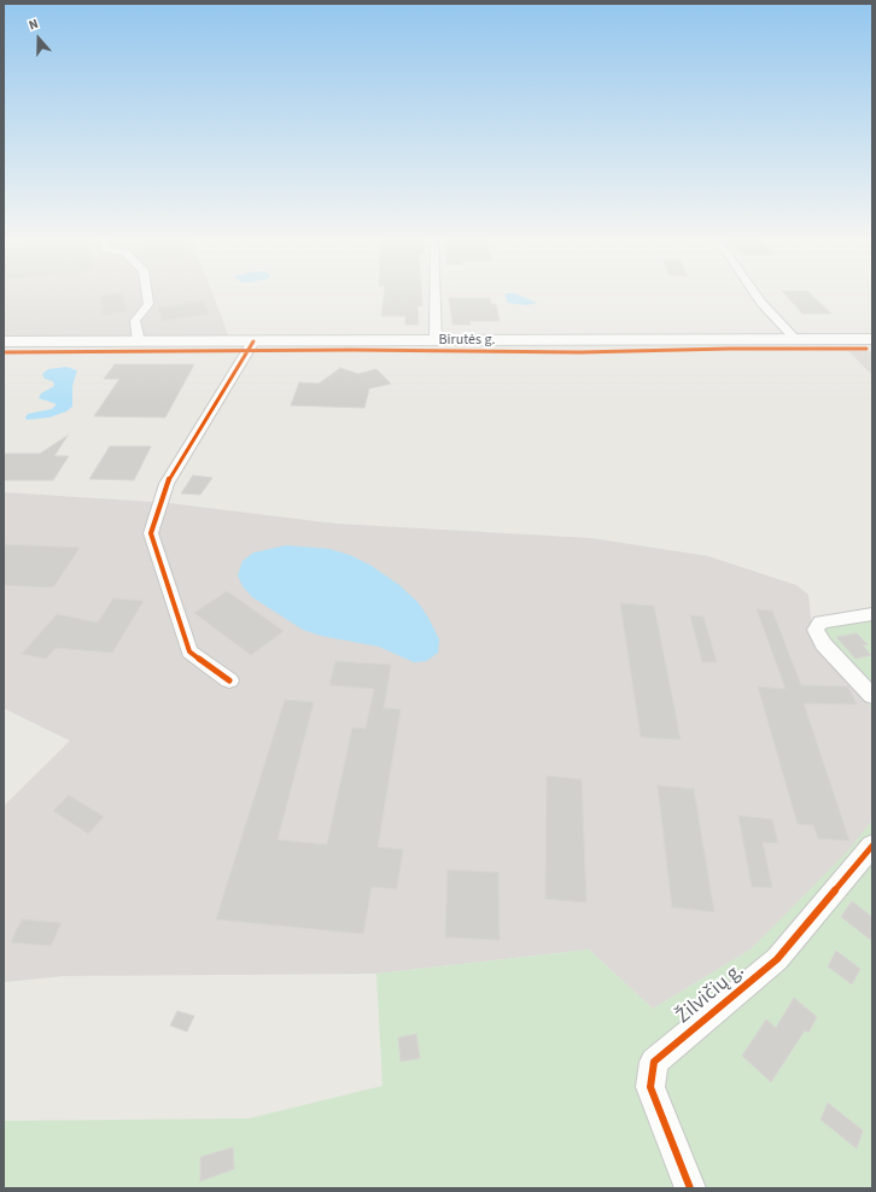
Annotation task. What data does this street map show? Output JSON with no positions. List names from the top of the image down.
{
  "streets": {
    "main road": ["Birutės g."],
    "street": ["Žilvičių g."]
  },
  "north": "top"
}
